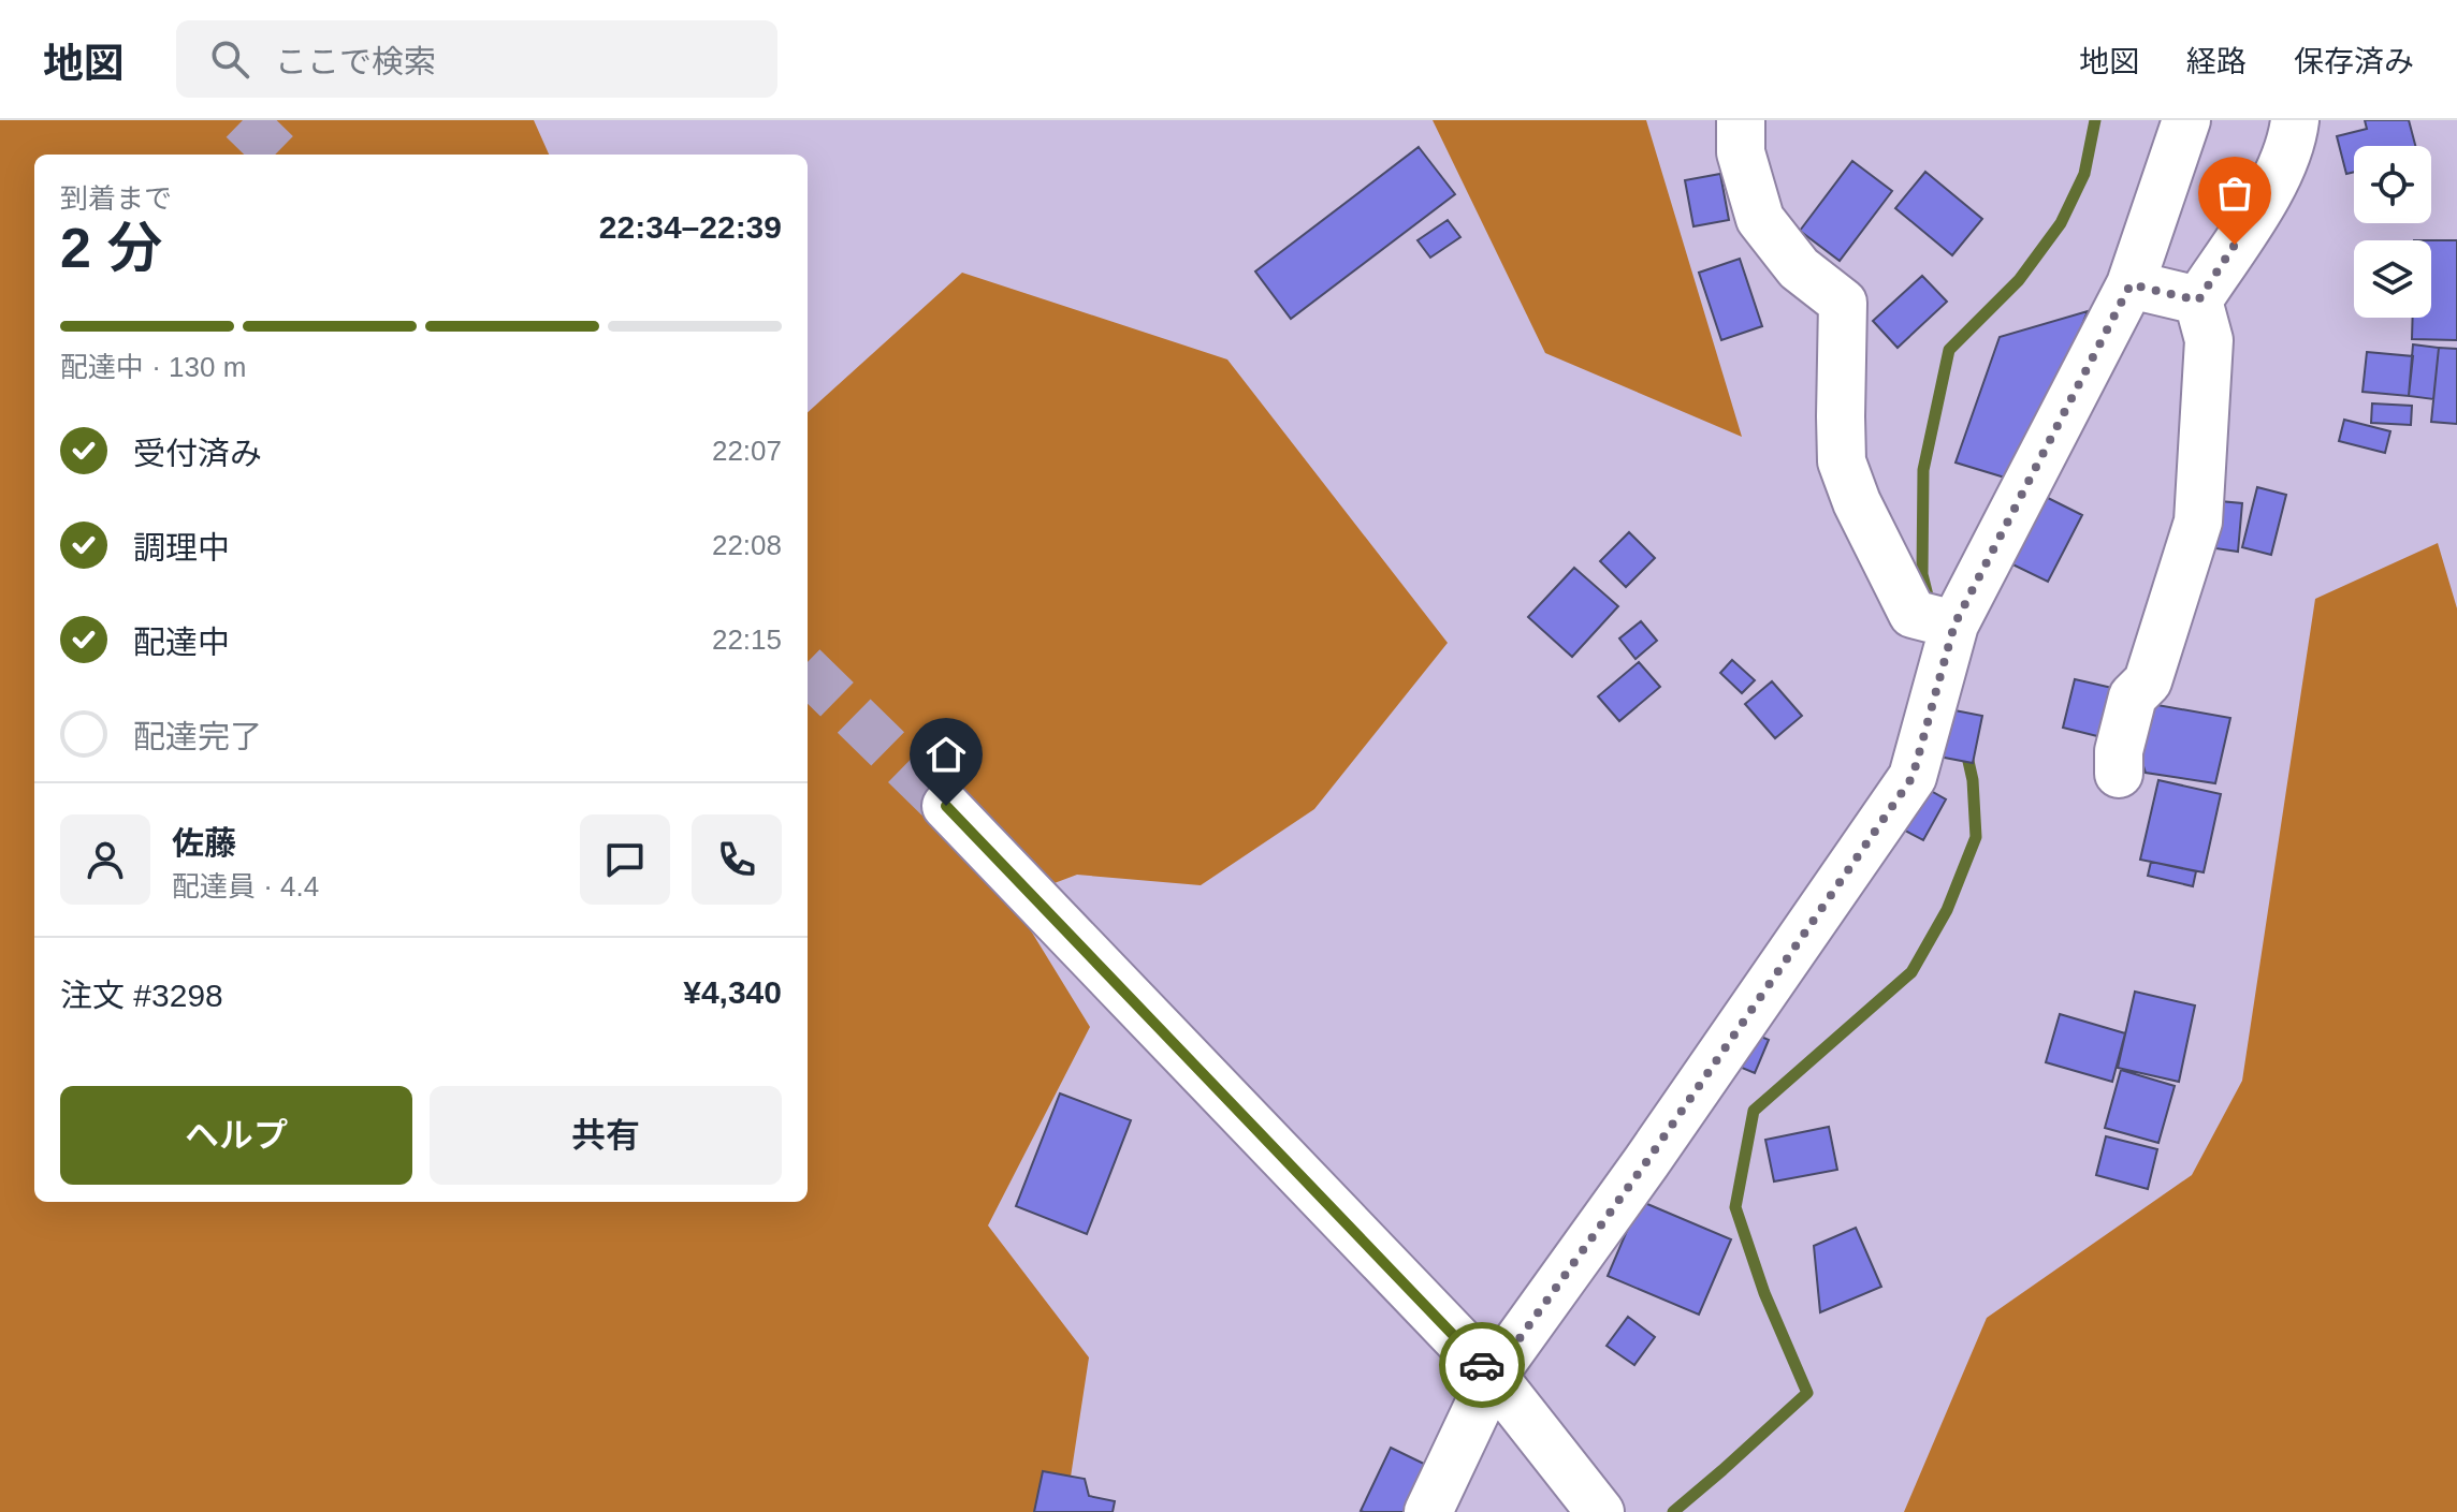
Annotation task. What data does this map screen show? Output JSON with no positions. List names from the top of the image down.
{
  "page": {
    "header": "地図",
    "search": "ここで検索",
    "nav": ["地図", "経路", "保存済み"],
    "heading": ["2 分", "到着まで", "22:34–22:39"],
    "panel": [
      "佐藤",
      "配達員 · 4.4",
      "注文 #3298",
      "¥4,340"
    ],
    "bar": "配達中 · 130 m",
    "list": [
      ["受付済み", "22:07"],
      ["調理中", "22:08"],
      ["配達中", "22:15"],
      "配達完了"
    ],
    "buttons": ["ヘルプ", "共有"]
  }
}
